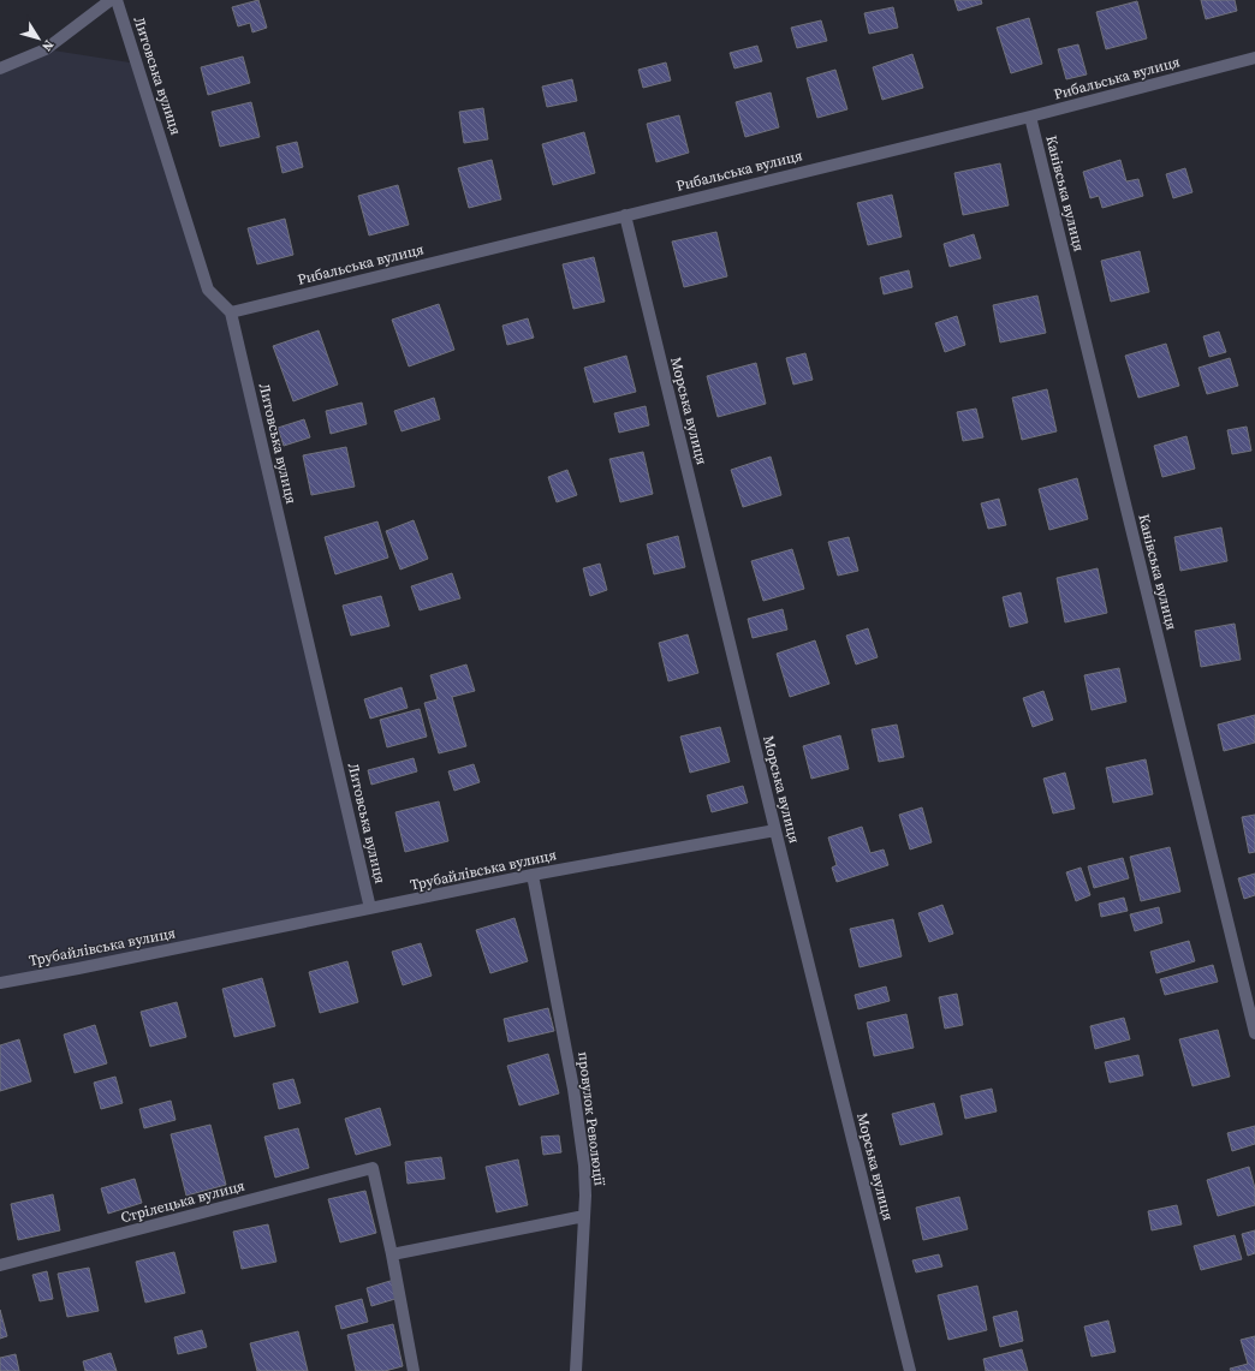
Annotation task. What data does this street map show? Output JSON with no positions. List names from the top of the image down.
{
  "streets": {
    "street": [
      "Литовська вулиця",
      "Рибальська вулиця",
      "Канівська вулиця",
      "Морська вулиця",
      "Трубайлівська вулиця",
      "провулок Революції",
      "Стрілецька вулиця"
    ]
  },
  "crossings": [
    ["Литовська вулиця", "Рибальська вулиця"],
    ["Литовська вулиця", "Трубайлівська вулиця"],
    ["Рибальська вулиця", "Канівська вулиця"],
    ["Рибальська вулиця", "Морська вулиця"],
    ["Морська вулиця", "Трубайлівська вулиця"],
    ["Трубайлівська вулиця", "провулок Революції"]
  ],
  "north": "bottom right"
}
